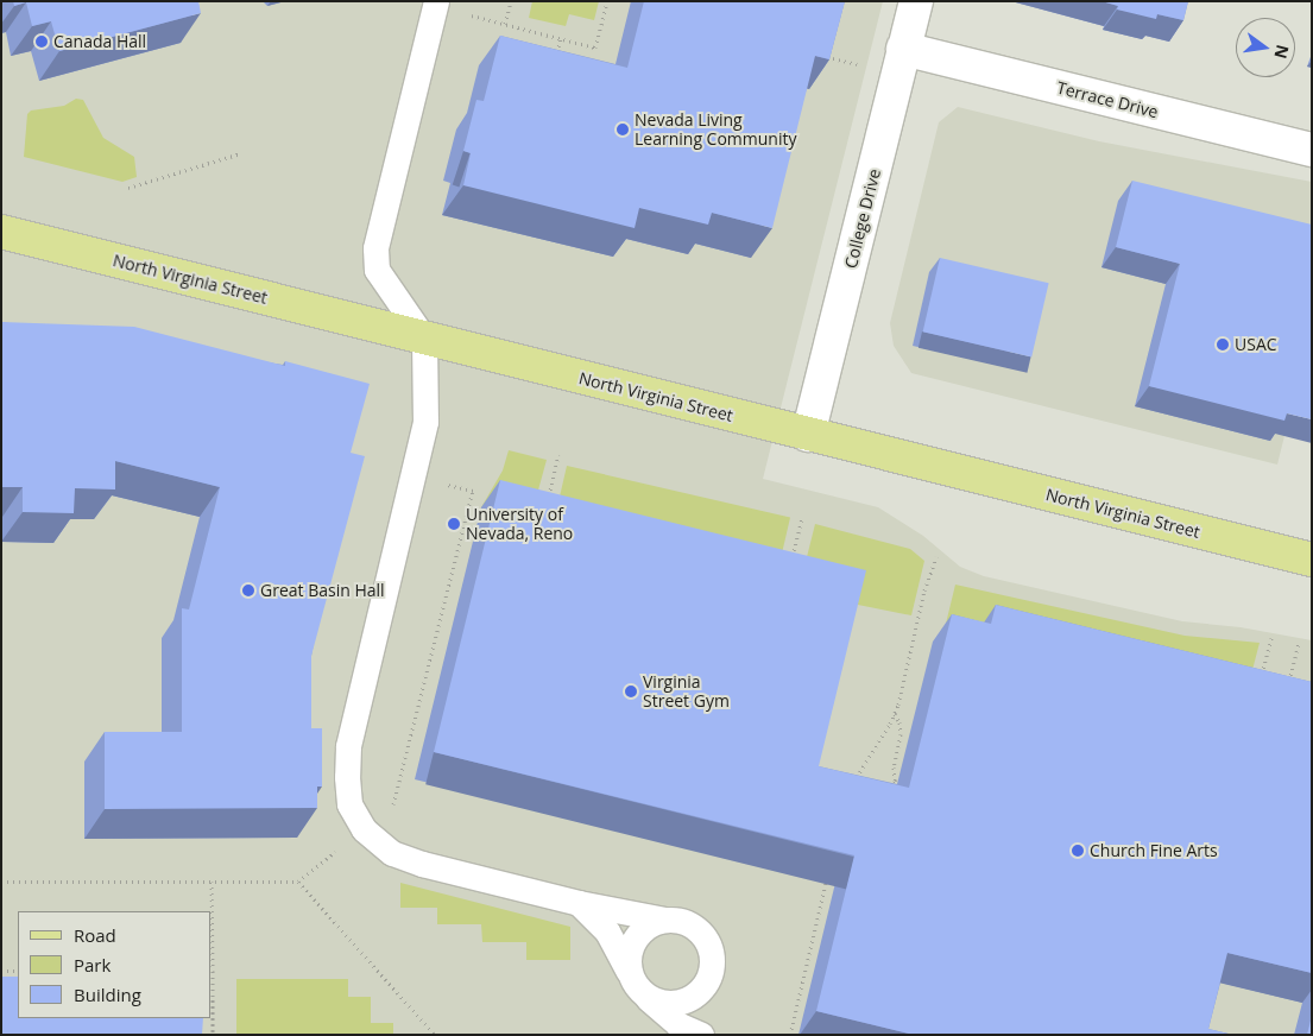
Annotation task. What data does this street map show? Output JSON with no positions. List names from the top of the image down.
{
  "streets": {
    "main road": ["North Virginia Street"],
    "street": ["Terrace Drive", "College Drive"]
  },
  "crossings": [
    ["Terrace Drive", "College Drive"],
    ["College Drive", "North Virginia Street"]
  ],
  "places": [
    "Canada Hall",
    "Nevada Living Learning Community",
    "USAC",
    "University of Nevada, Reno",
    "Great Basin Hall",
    "Virginia Street Gym",
    "Church Fine Arts"
  ],
  "legend": ["Road", "Park", "Building"],
  "north": "right"
}
